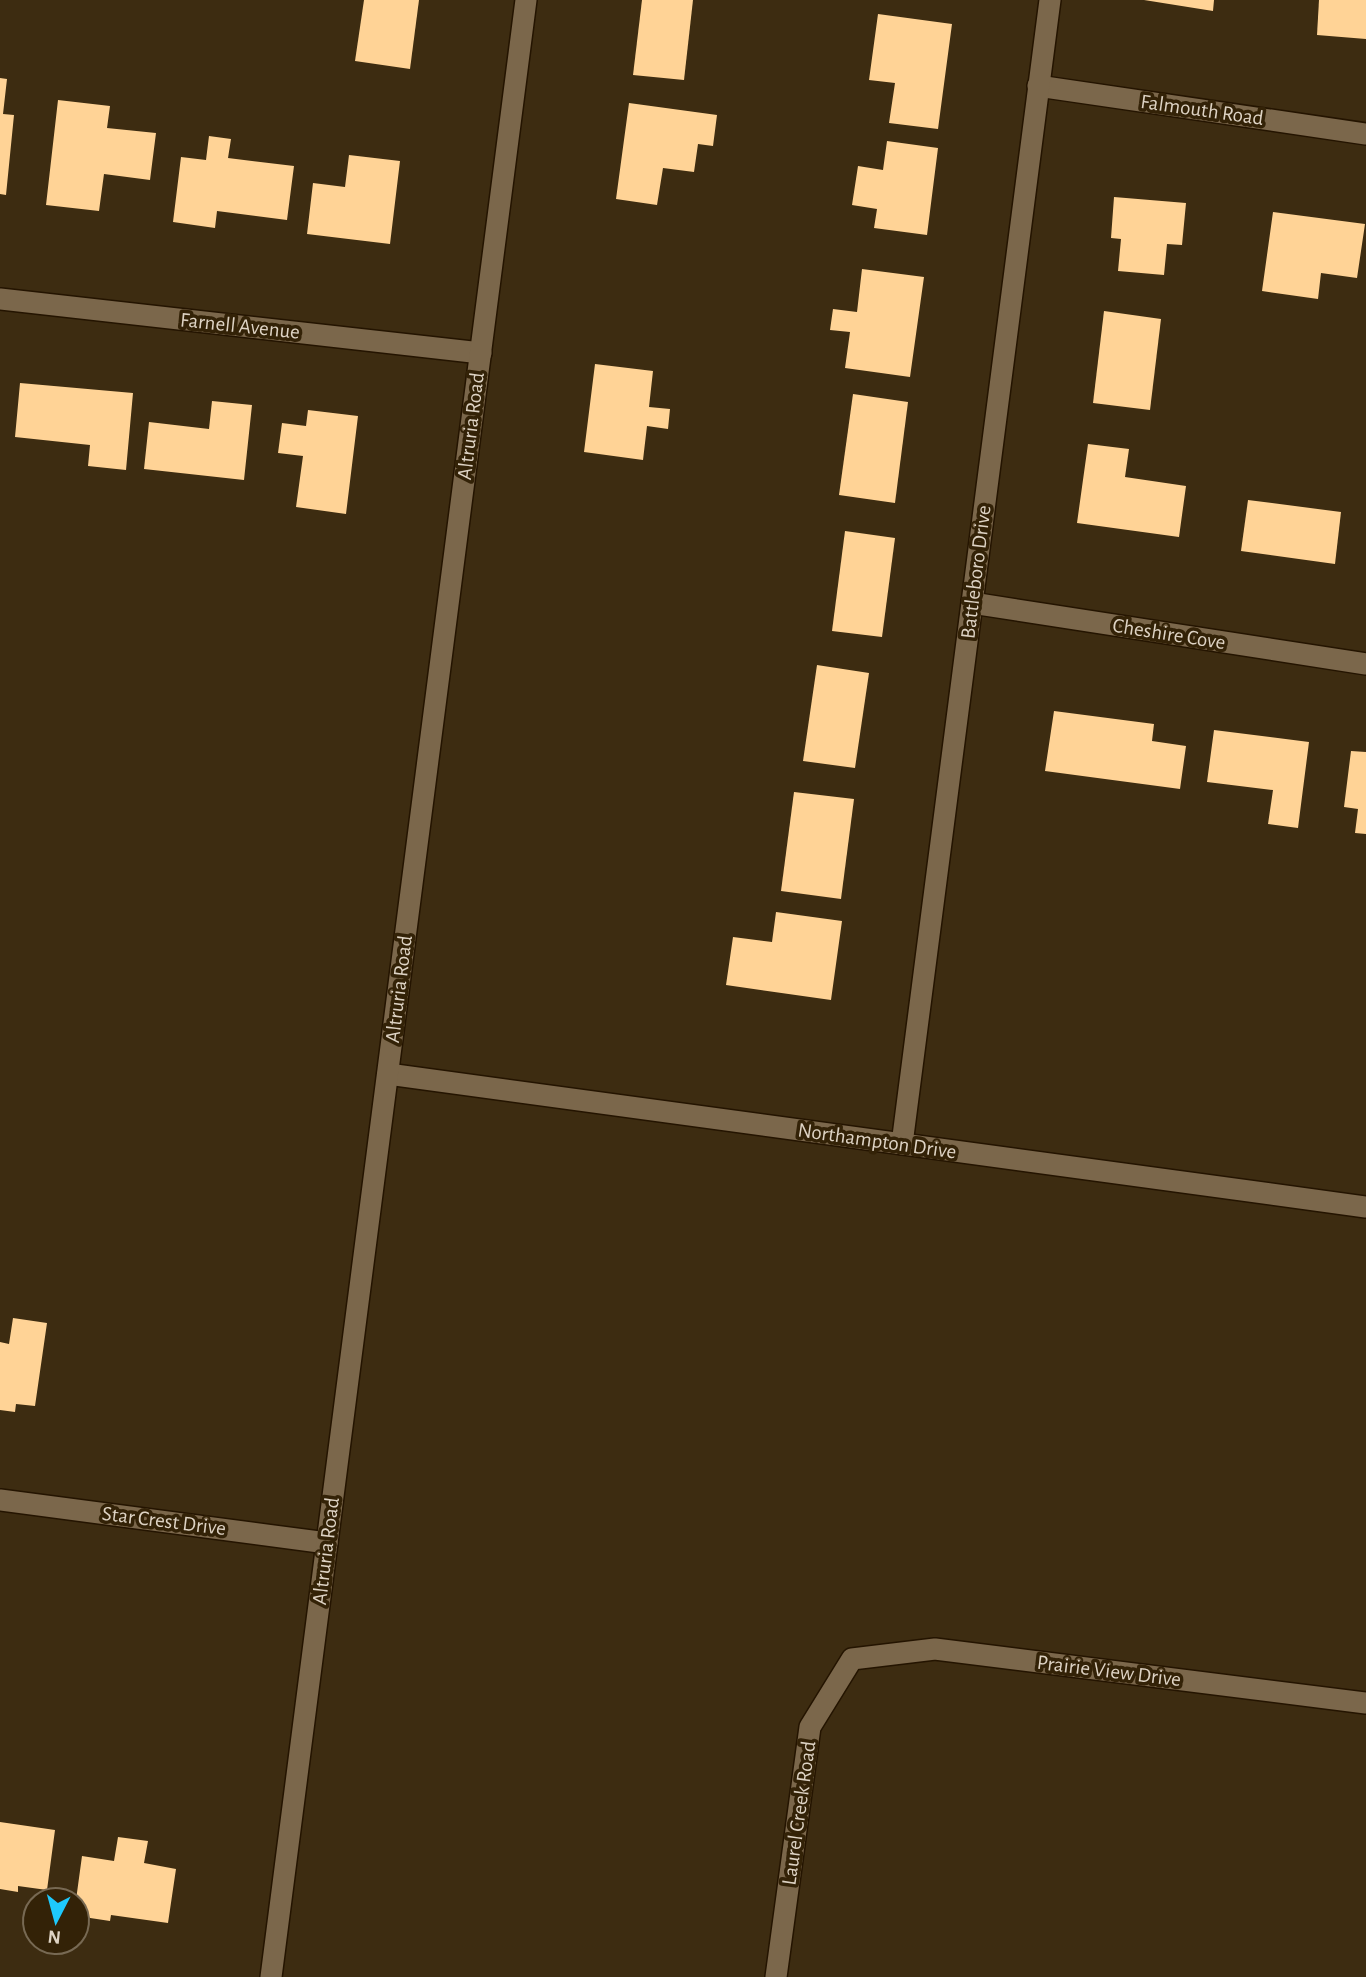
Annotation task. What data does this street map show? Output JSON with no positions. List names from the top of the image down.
{
  "streets": {
    "street": [
      "Falmouth Road",
      "Farnell Avenue",
      "Altruria Road",
      "Battleboro Drive",
      "Cheshire Cove",
      "Northampton Drive",
      "Star Crest Drive",
      "Prairie View Drive",
      "Laurel Creek Road"
    ]
  },
  "crossings": [
    ["Falmouth Road", "Battleboro Drive"],
    ["Farnell Avenue", "Altruria Road"],
    ["Altruria Road", "Northampton Drive"],
    ["Altruria Road", "Star Crest Drive"],
    ["Battleboro Drive", "Cheshire Cove"],
    ["Battleboro Drive", "Northampton Drive"],
    ["Prairie View Drive", "Laurel Creek Road"]
  ],
  "north": "bottom"
}
